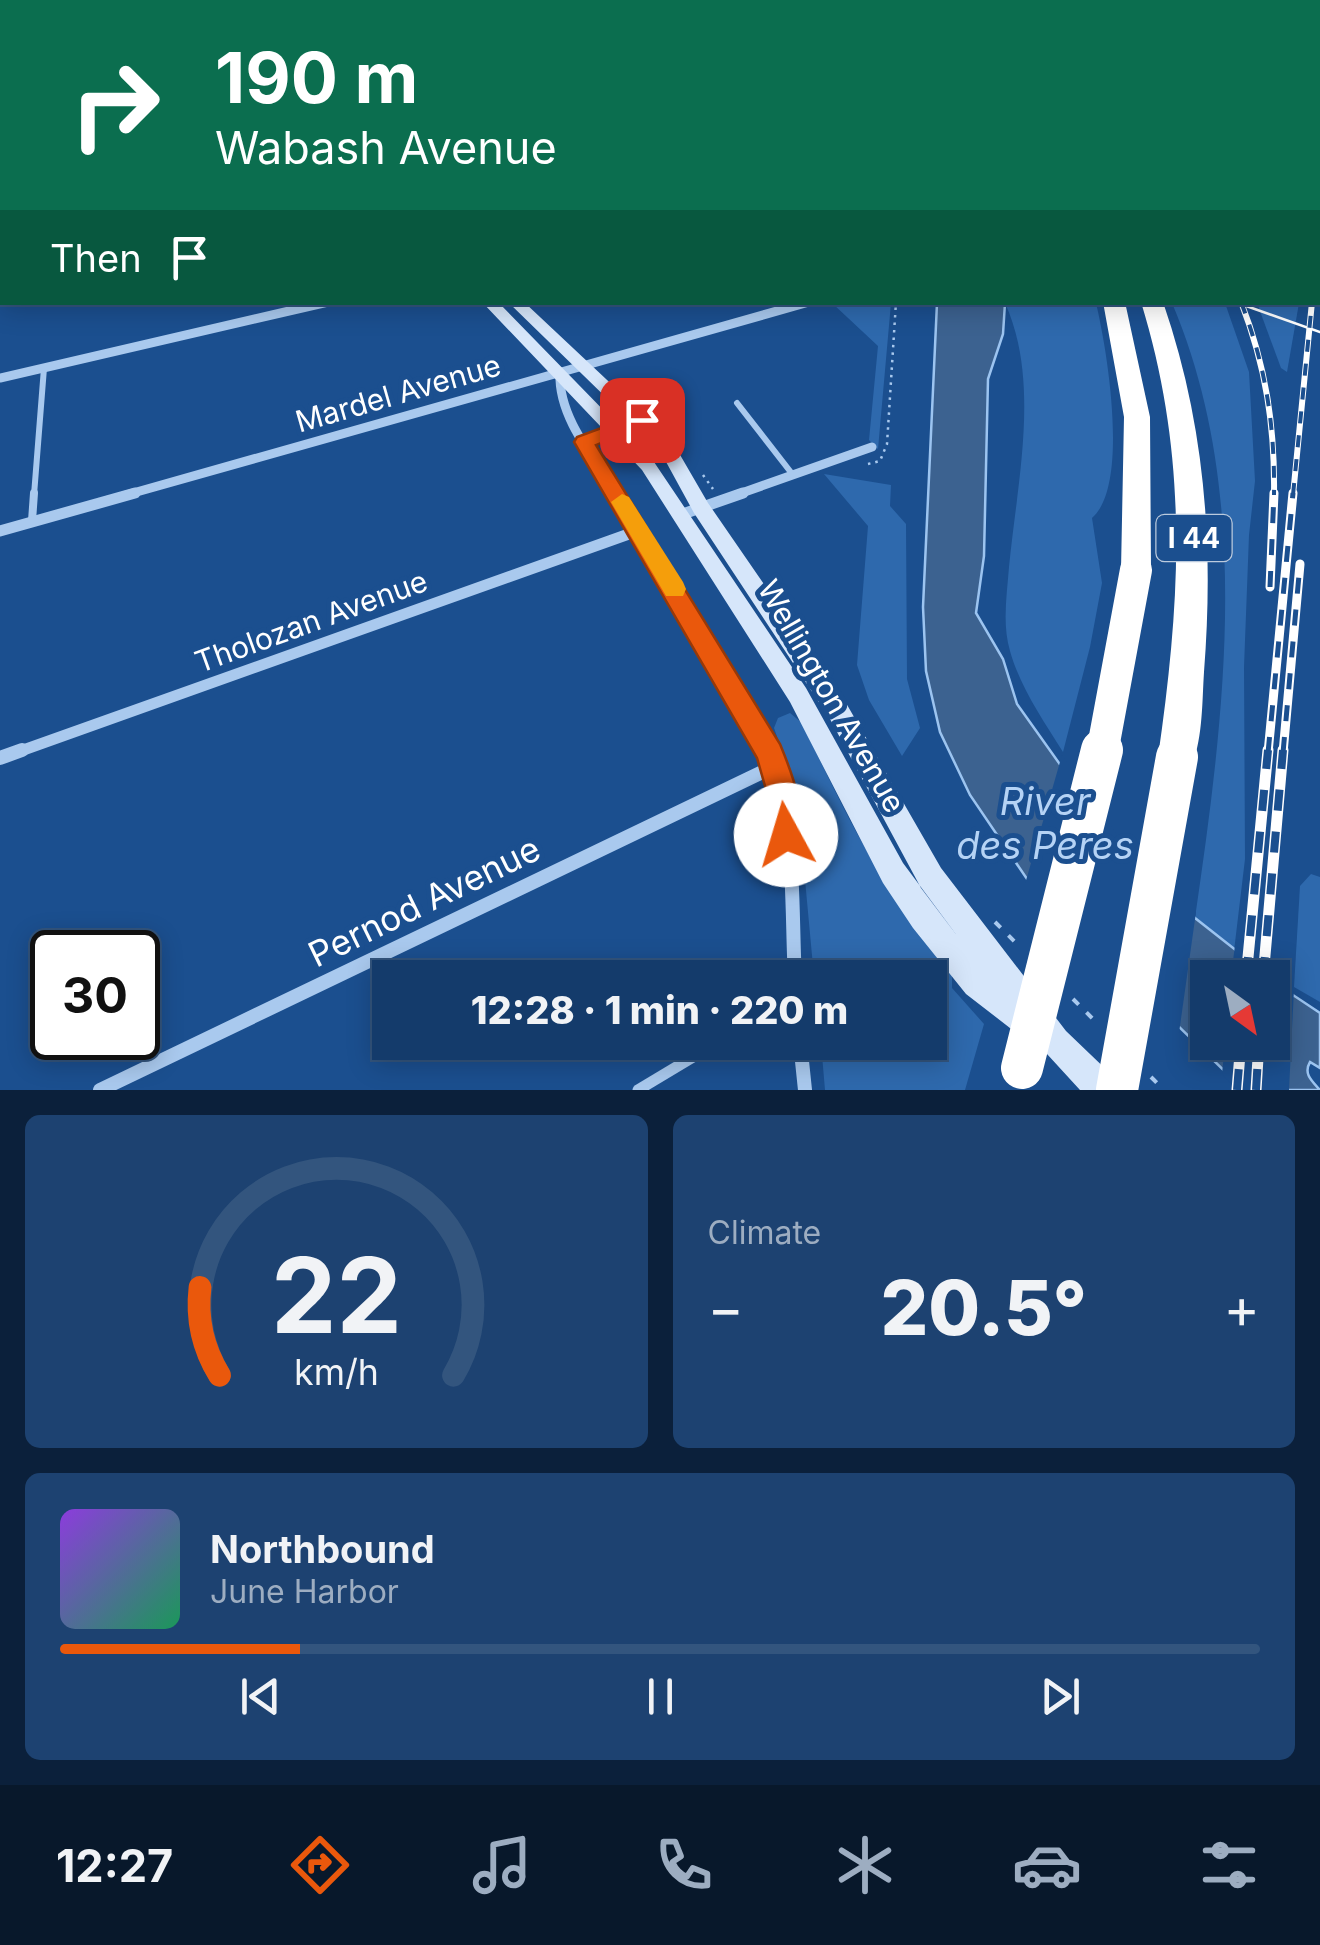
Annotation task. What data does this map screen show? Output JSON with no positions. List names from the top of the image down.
{
  "streets": {
    "highway": ["I 44"],
    "main road": ["Wellington Avenue"],
    "street": ["Mardel Avenue", "Tholozan Avenue", "Pernod Avenue"]
  },
  "crossings": [
    ["Mardel Avenue", "Wellington Avenue"],
    ["I 44", "Wellington Avenue"]
  ],
  "water": ["River des Peres"],
  "north": "bottom right",
  "page": {
    "turn": ["190 m", "Wabash Avenue"],
    "then": "Then",
    "limit": "30",
    "trip": "12:28 · 1 min · 220 m",
    "tile": "Climate",
    "heat": ["−", "20.5°", "+"],
    "song": ["Northbound", "June Harbor"],
    "tabs": "12:27",
    "gauge": ["22", "km/h"]
  }
}
